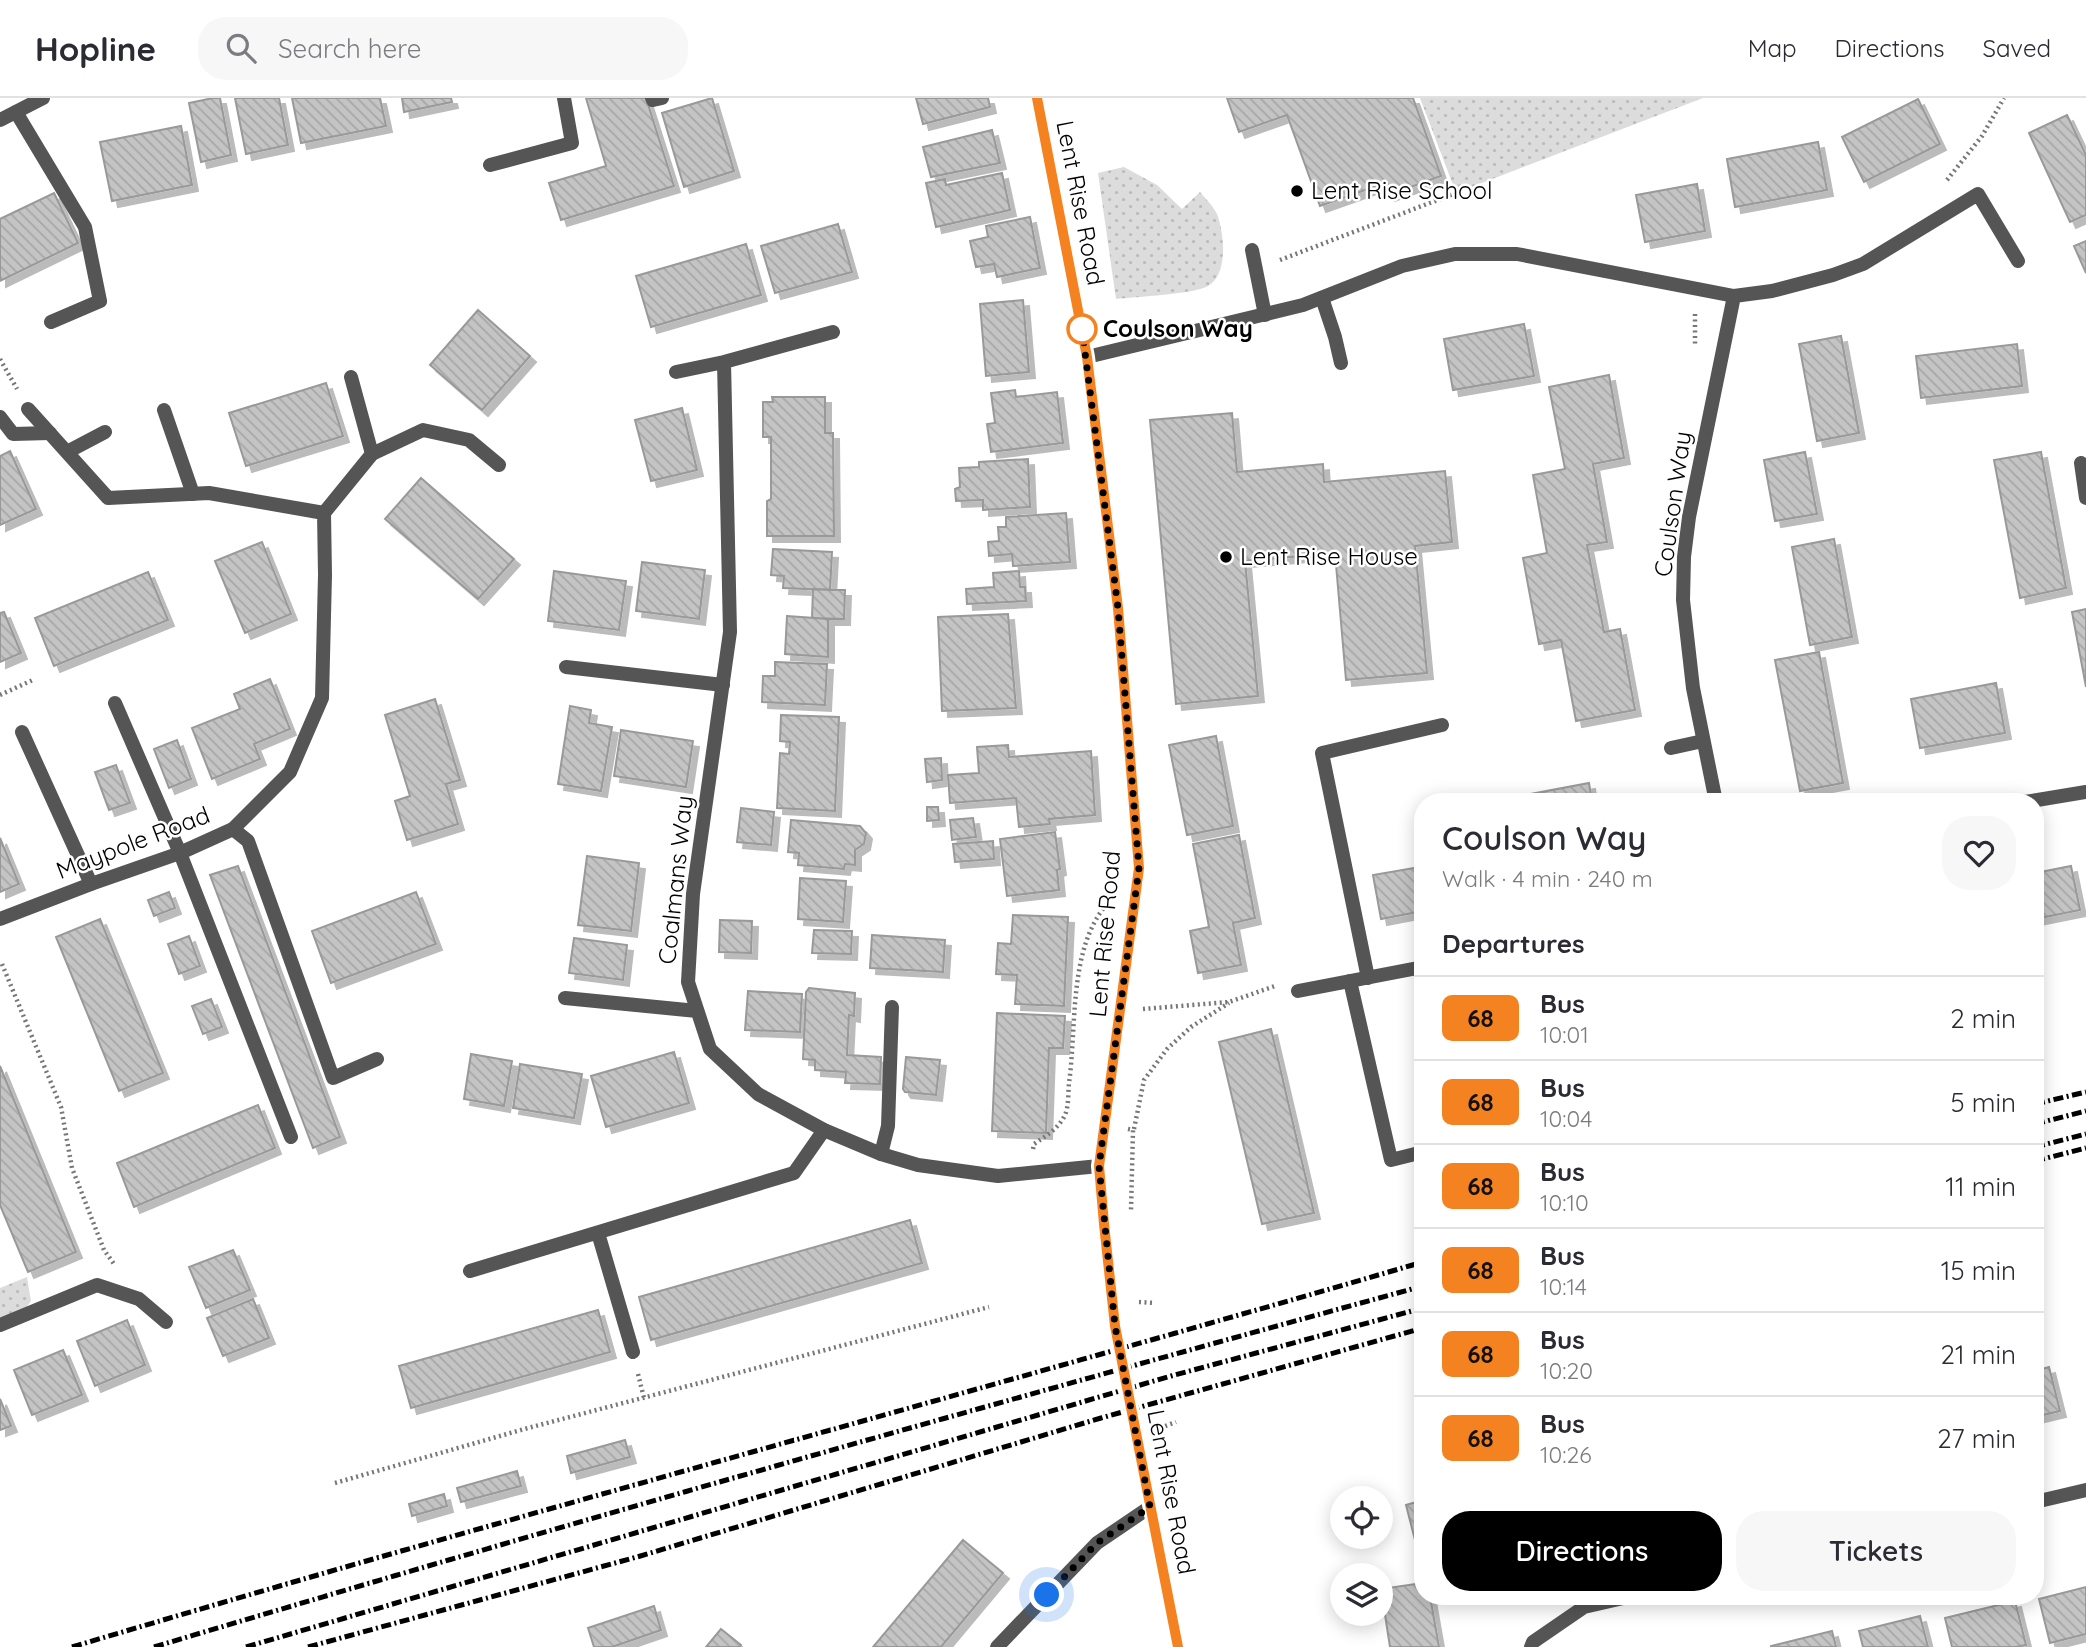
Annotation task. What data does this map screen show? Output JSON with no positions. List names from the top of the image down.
{
  "streets": {
    "street": [
      "Lent Rise Road",
      "Coulson Way",
      "Maypole Road",
      "Coalmans Way"
    ]
  },
  "crossings": [
    ["Lent Rise Road", "Coalmans Way"]
  ],
  "places": ["Lent Rise School", "Coulson Way", "Lent Rise House"],
  "lines": ["bus line 68"],
  "page": {
    "header": "Hopline",
    "search": "Search here",
    "nav": ["Map", "Directions", "Saved"],
    "heading": [
      ["Coulson Way", "Walk · 4 min · 240 m"],
      "Departures"
    ],
    "list": [
      {
        "mark": "68",
        "name": "Bus",
        "note": "10:01",
        "value": "2 min"
      },
      {
        "mark": "68",
        "name": "Bus",
        "note": "10:04",
        "value": "5 min"
      },
      {
        "mark": "68",
        "name": "Bus",
        "note": "10:10",
        "value": "11 min"
      },
      {
        "mark": "68",
        "name": "Bus",
        "note": "10:14",
        "value": "15 min"
      },
      {
        "mark": "68",
        "name": "Bus",
        "note": "10:20",
        "value": "21 min"
      },
      {
        "mark": "68",
        "name": "Bus",
        "note": "10:26",
        "value": "27 min"
      }
    ],
    "buttons": ["Directions", "Tickets"]
  }
}
